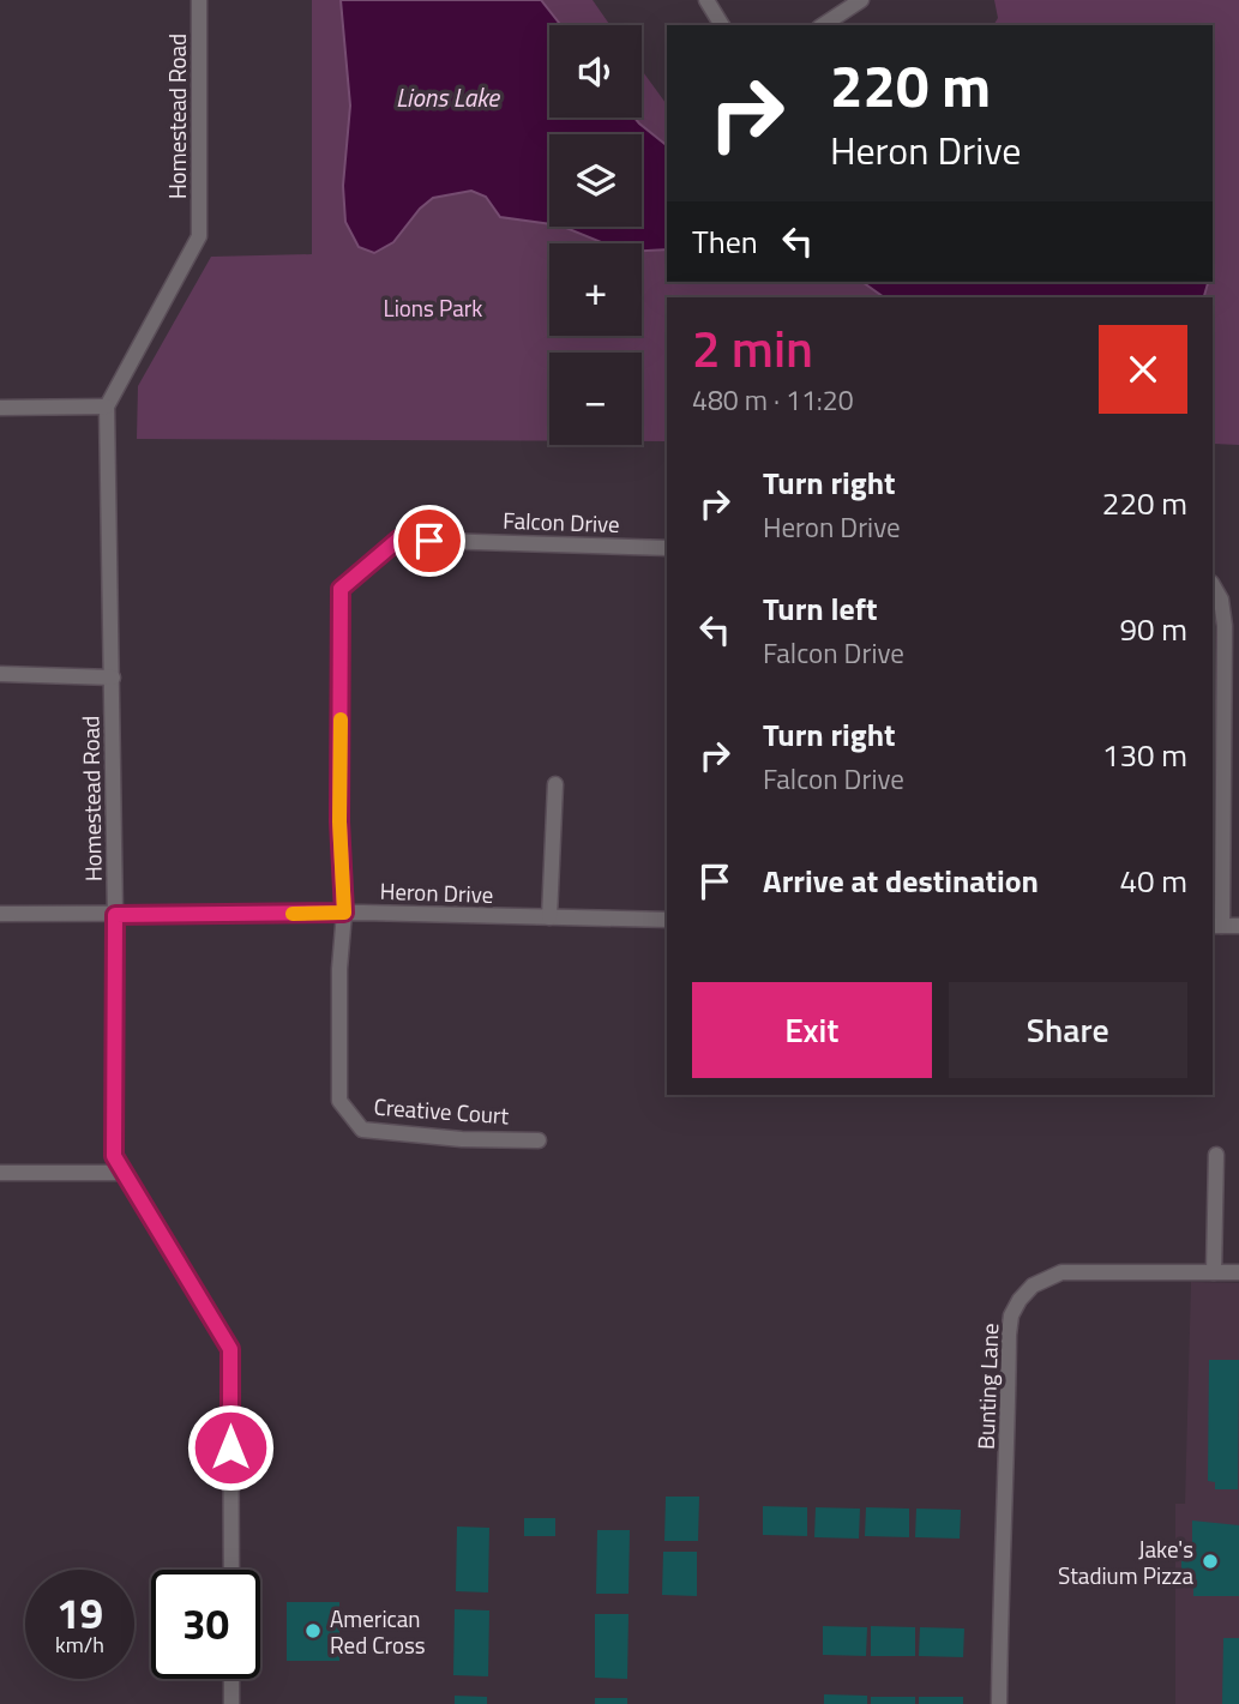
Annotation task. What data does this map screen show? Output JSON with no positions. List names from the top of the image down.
{
  "streets": {
    "street": [
      "Homestead Road",
      "Falcon Drive",
      "Heron Drive",
      "Creative Court",
      "Bunting Lane"
    ]
  },
  "crossings": [
    ["Homestead Road", "Heron Drive"],
    ["Falcon Drive", "Heron Drive"],
    ["Falcon Drive", "Creative Court"],
    ["Heron Drive", "Creative Court"]
  ],
  "water": ["Lions Lake"],
  "parks": ["Lions Park"],
  "places": ["Jake's Stadium Pizza", "American Red Cross"],
  "page": {
    "map_buttons": ["+", "−"],
    "turn": ["220 m", "Heron Drive"],
    "then": "Then",
    "heading": ["2 min", "480 m · 11:20"],
    "list": [
      {
        "name": "Turn right",
        "note": "Heron Drive",
        "value": "220 m"
      },
      {
        "name": "Turn left",
        "note": "Falcon Drive",
        "value": "90 m"
      },
      {
        "name": "Turn right",
        "note": "Falcon Drive",
        "value": "130 m"
      },
      {
        "name": "Arrive at destination",
        "value": "40 m"
      }
    ],
    "buttons": ["Exit", "Share"],
    "speed": "19 km/h",
    "limit": "30"
  }
}
